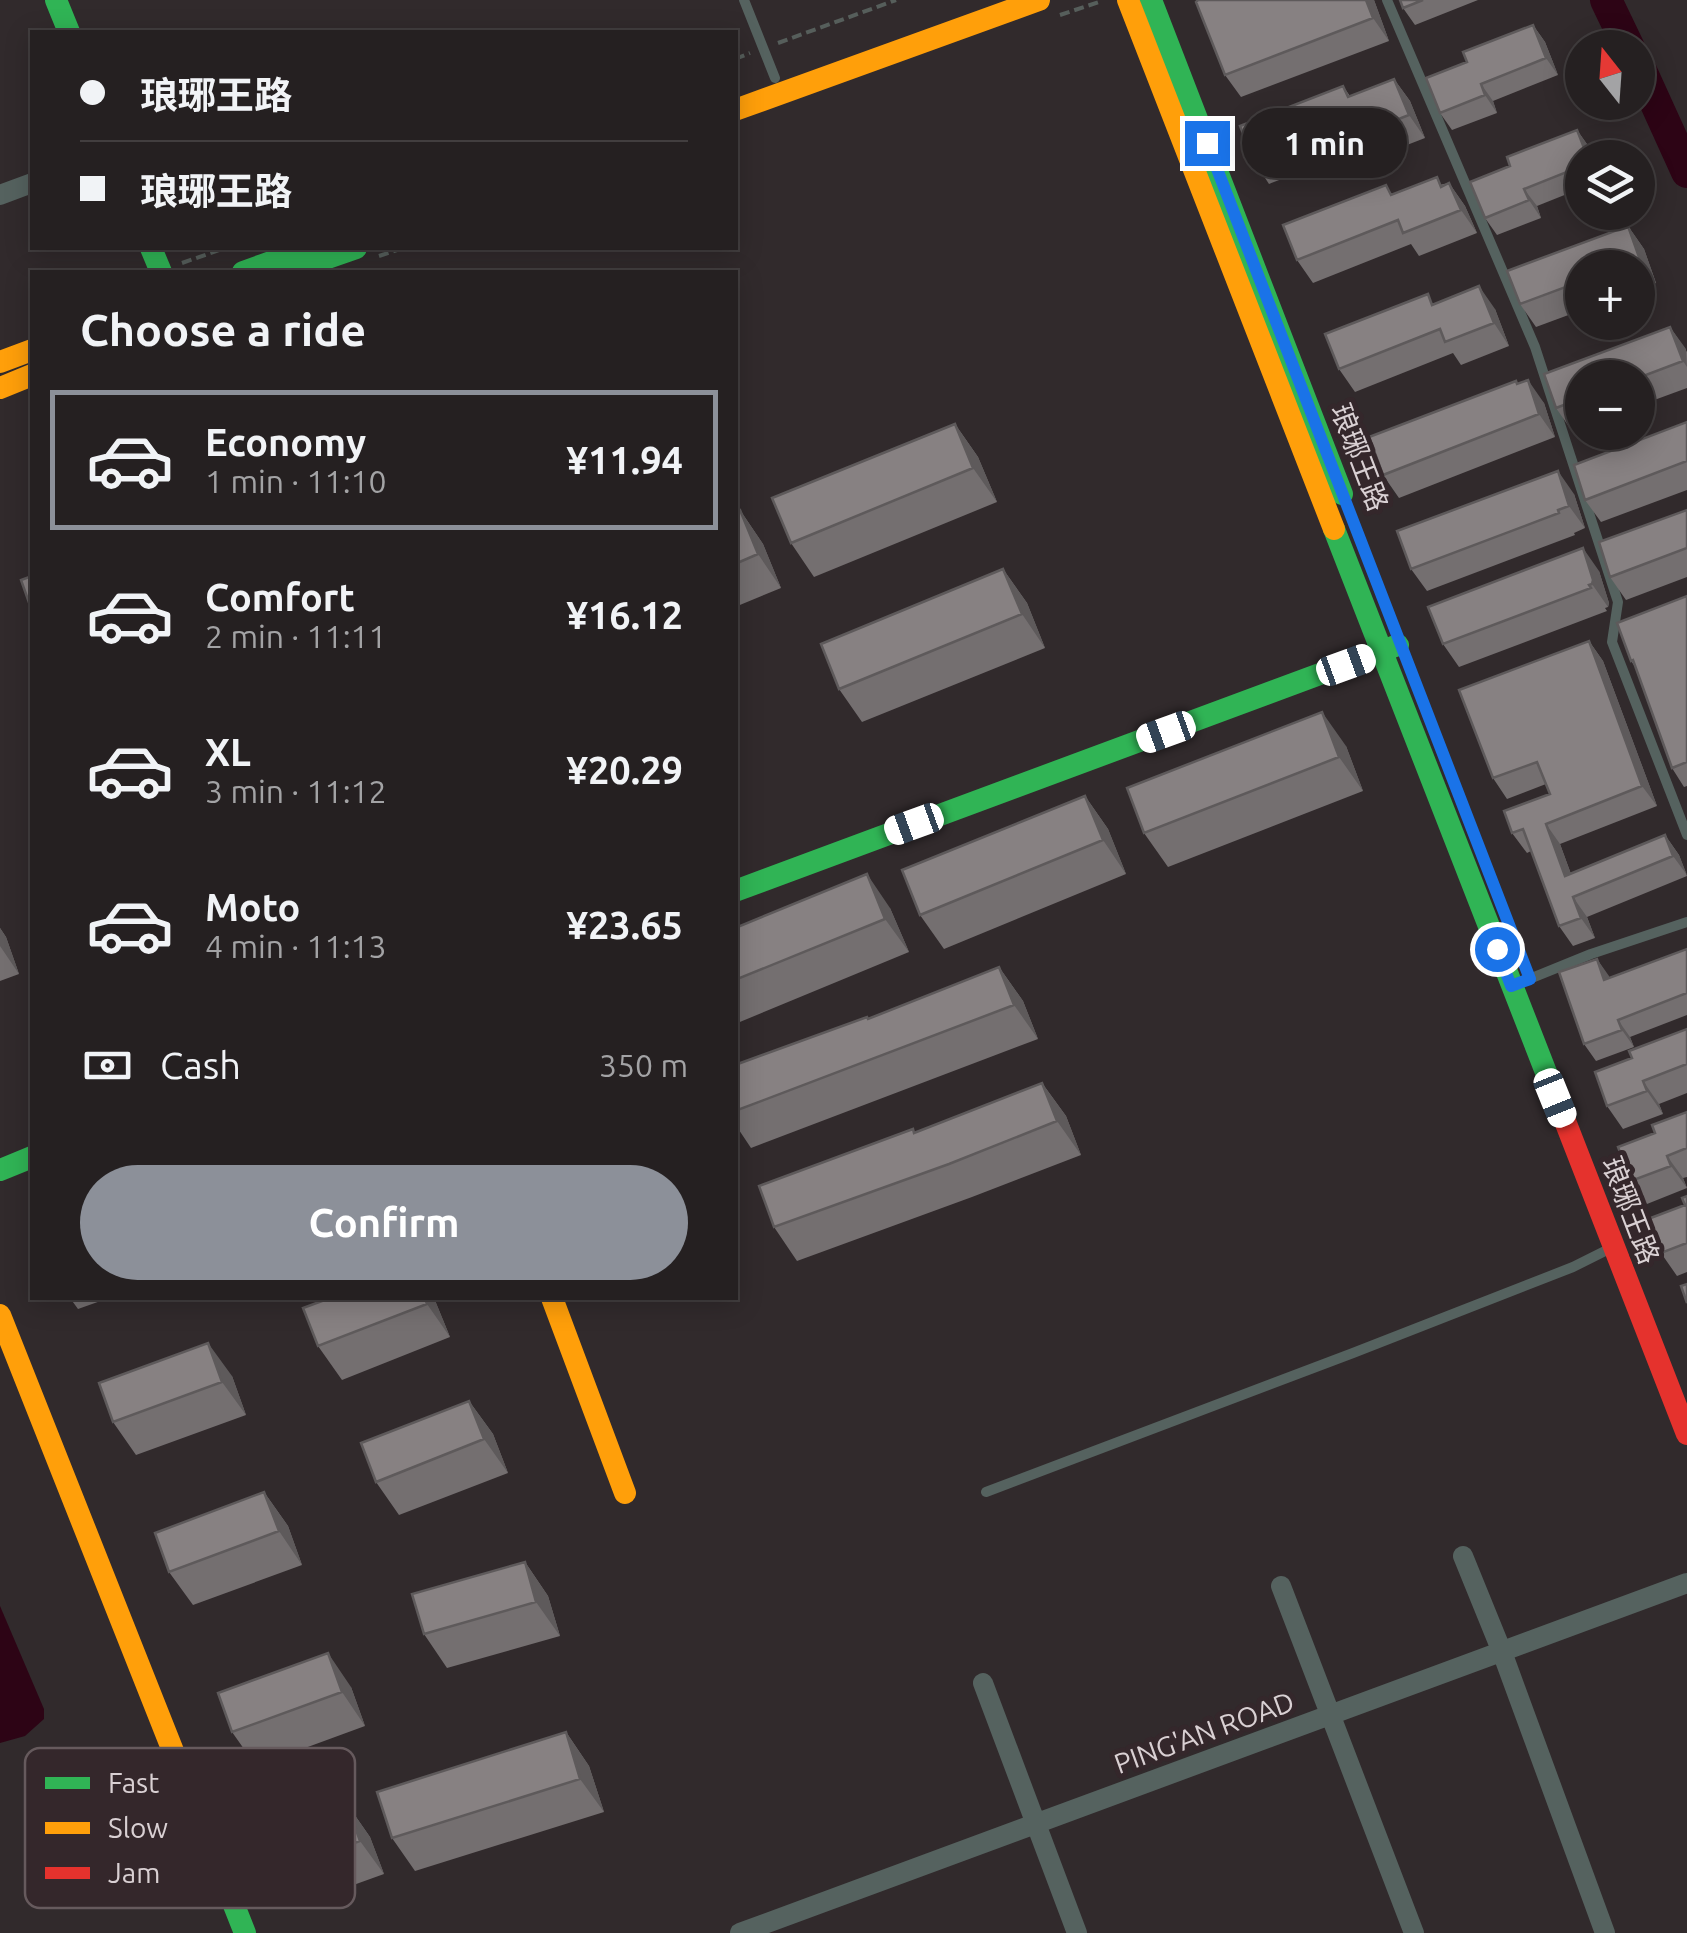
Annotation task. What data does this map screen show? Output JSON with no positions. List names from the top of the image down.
{
  "streets": {
    "main road": ["琅琊王路"],
    "street": ["PING'AN ROAD"]
  },
  "legend": ["Fast", "Slow", "Jam"],
  "north": "top",
  "page": {
    "map_buttons": ["+", "−"],
    "banner": ["琅琊王路", "琅琊王路"],
    "bubble": "1 min",
    "heading": "Choose a ride",
    "list": [
      {
        "name": "Economy",
        "note": "1 min · 11:10",
        "value": "¥11.94"
      },
      {
        "name": "Comfort",
        "note": "2 min · 11:11",
        "value": "¥16.12"
      },
      {
        "name": "XL",
        "note": "3 min · 11:12",
        "value": "¥20.29"
      },
      {
        "name": "Moto",
        "note": "4 min · 11:13",
        "value": "¥23.65"
      }
    ],
    "pay": ["Cash", "350 m"],
    "buttons": "Confirm"
  }
}
